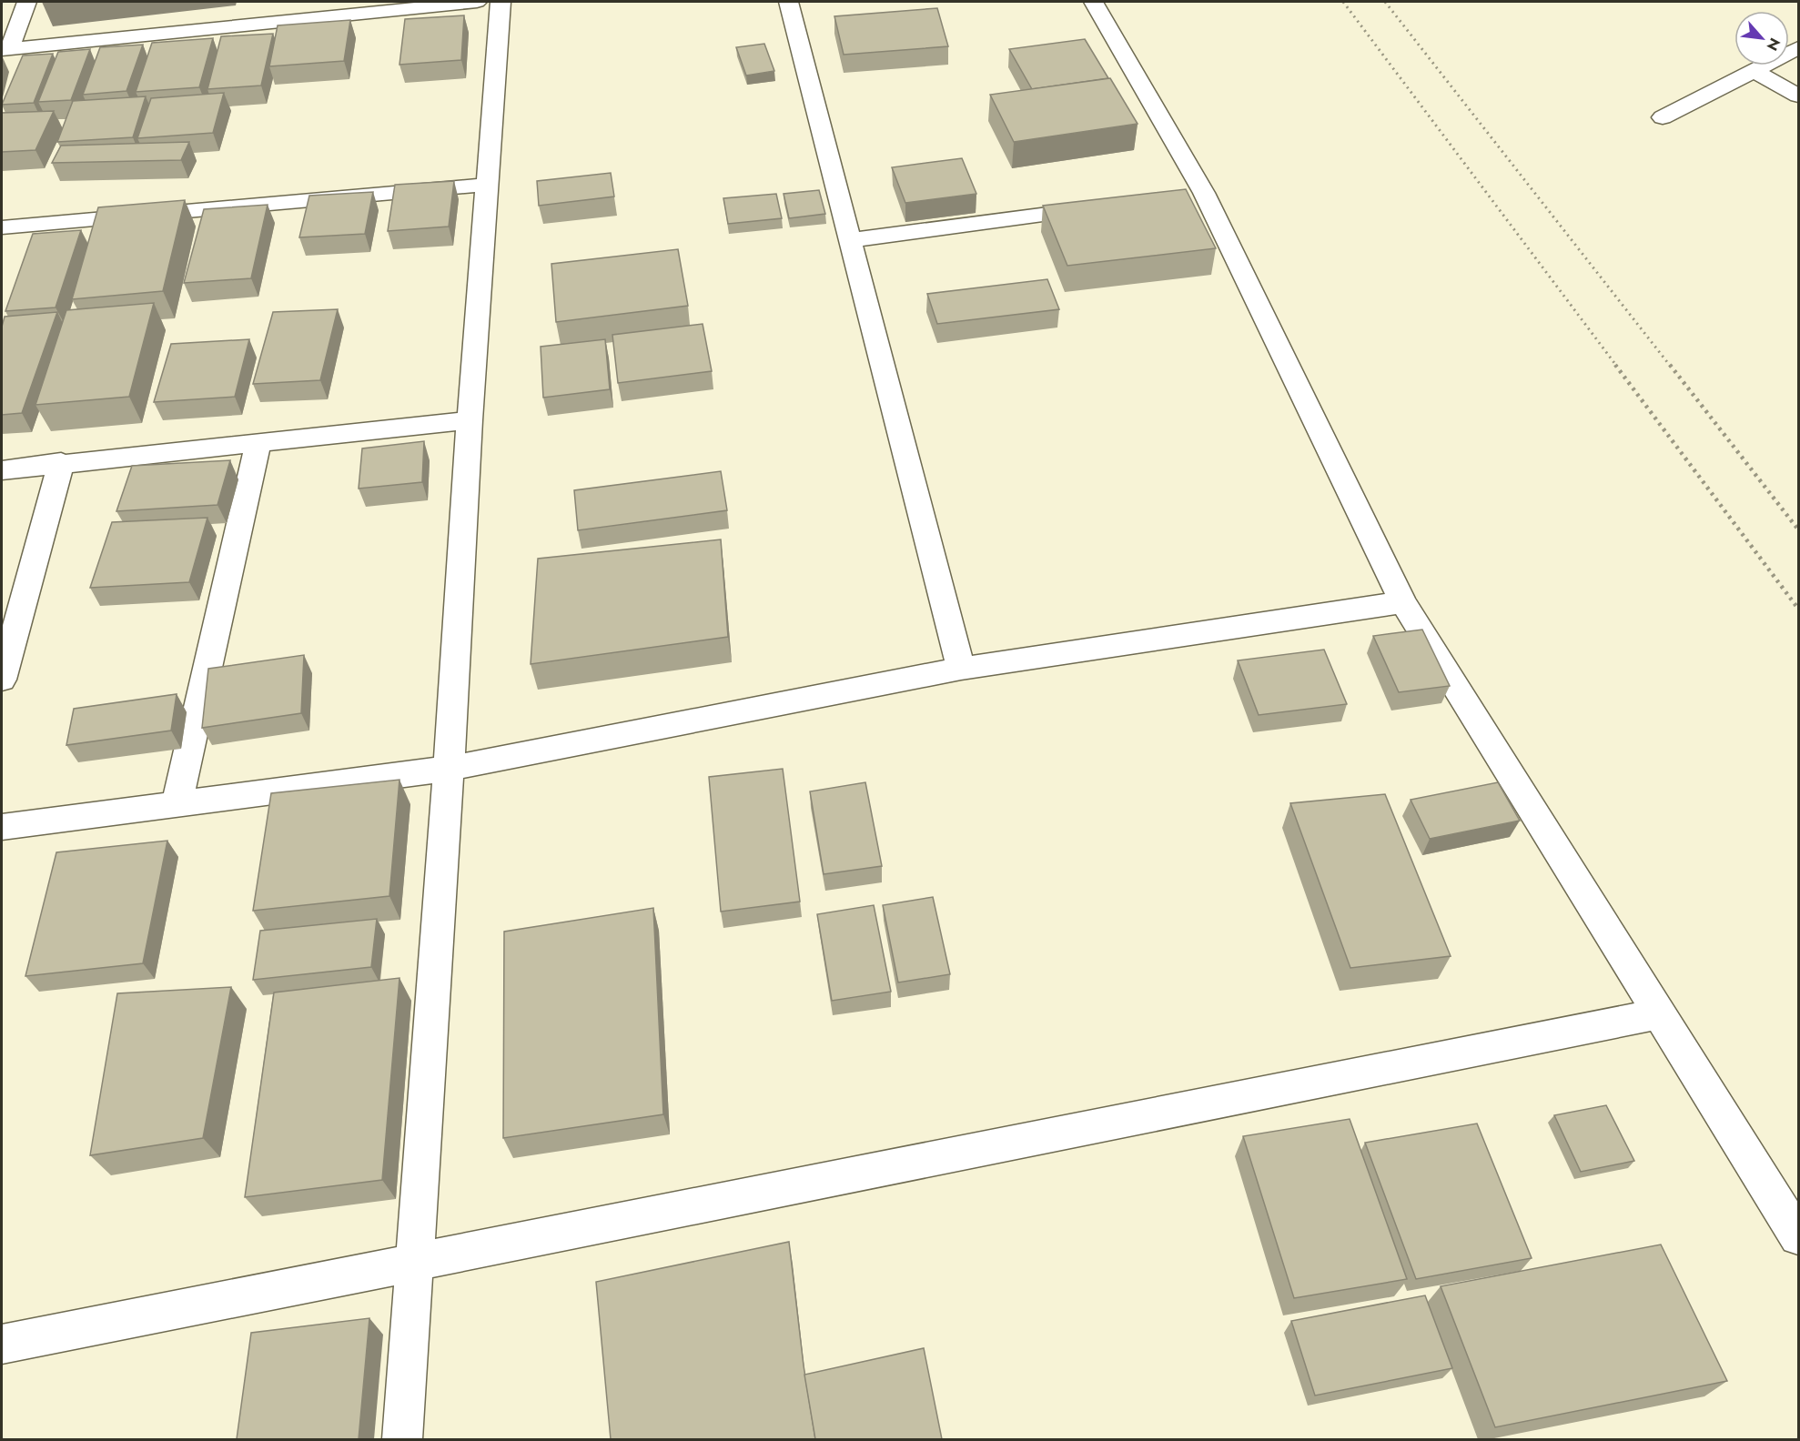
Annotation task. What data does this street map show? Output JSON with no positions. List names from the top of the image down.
{
  "north": "bottom right"
}
